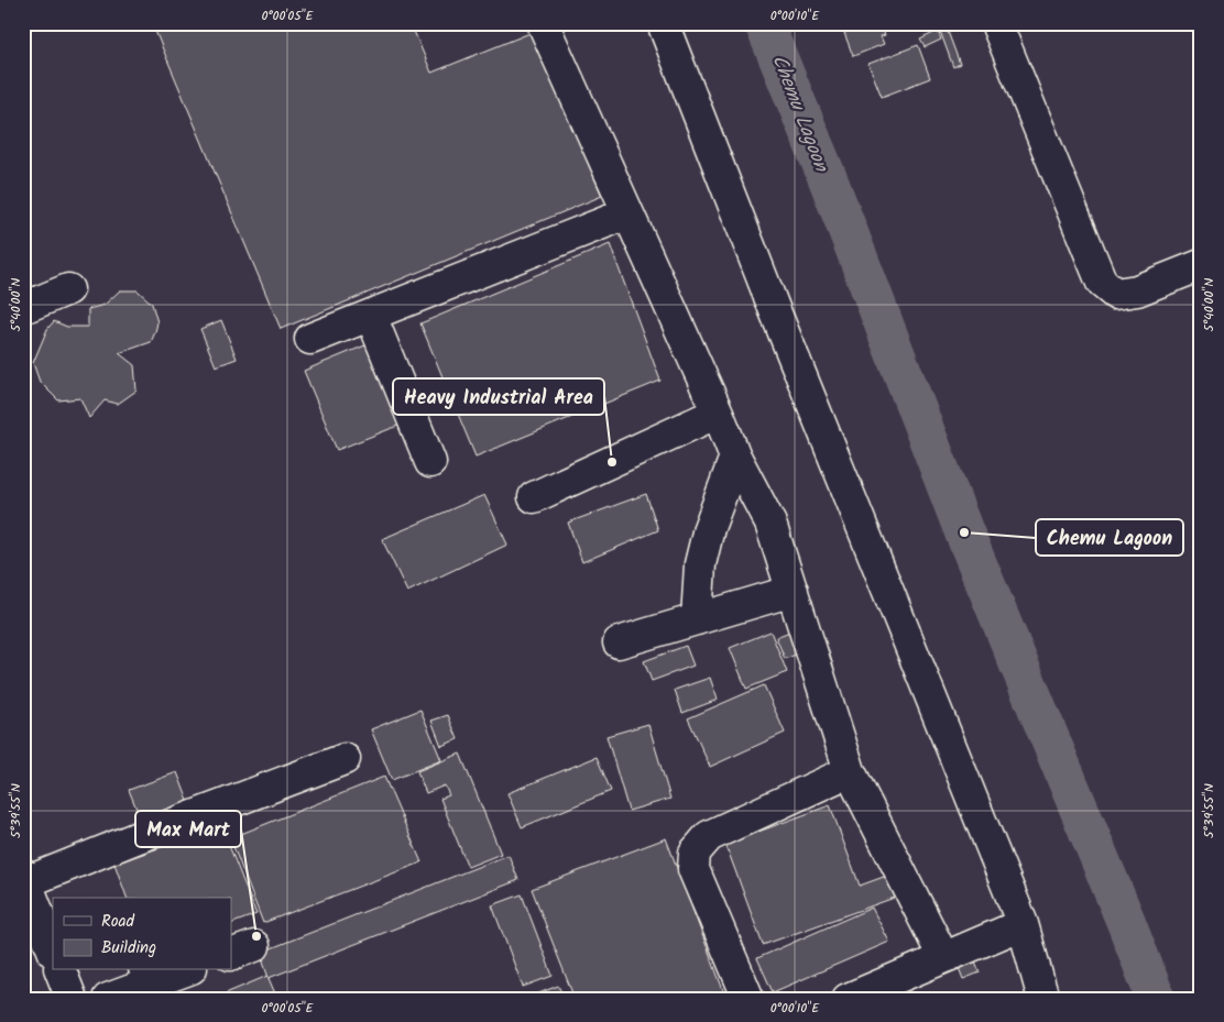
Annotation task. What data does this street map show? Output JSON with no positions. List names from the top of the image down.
{
  "water": ["Chemu Lagoon"],
  "places": ["Heavy Industrial Area", "Chemu Lagoon", "Max Mart"],
  "legend": ["Road", "Building"],
  "coordinates": [
    "0°00'05\"E",
    "0°00'10\"E",
    "5°40'00\"N",
    "5°39'55\"N"
  ]
}
